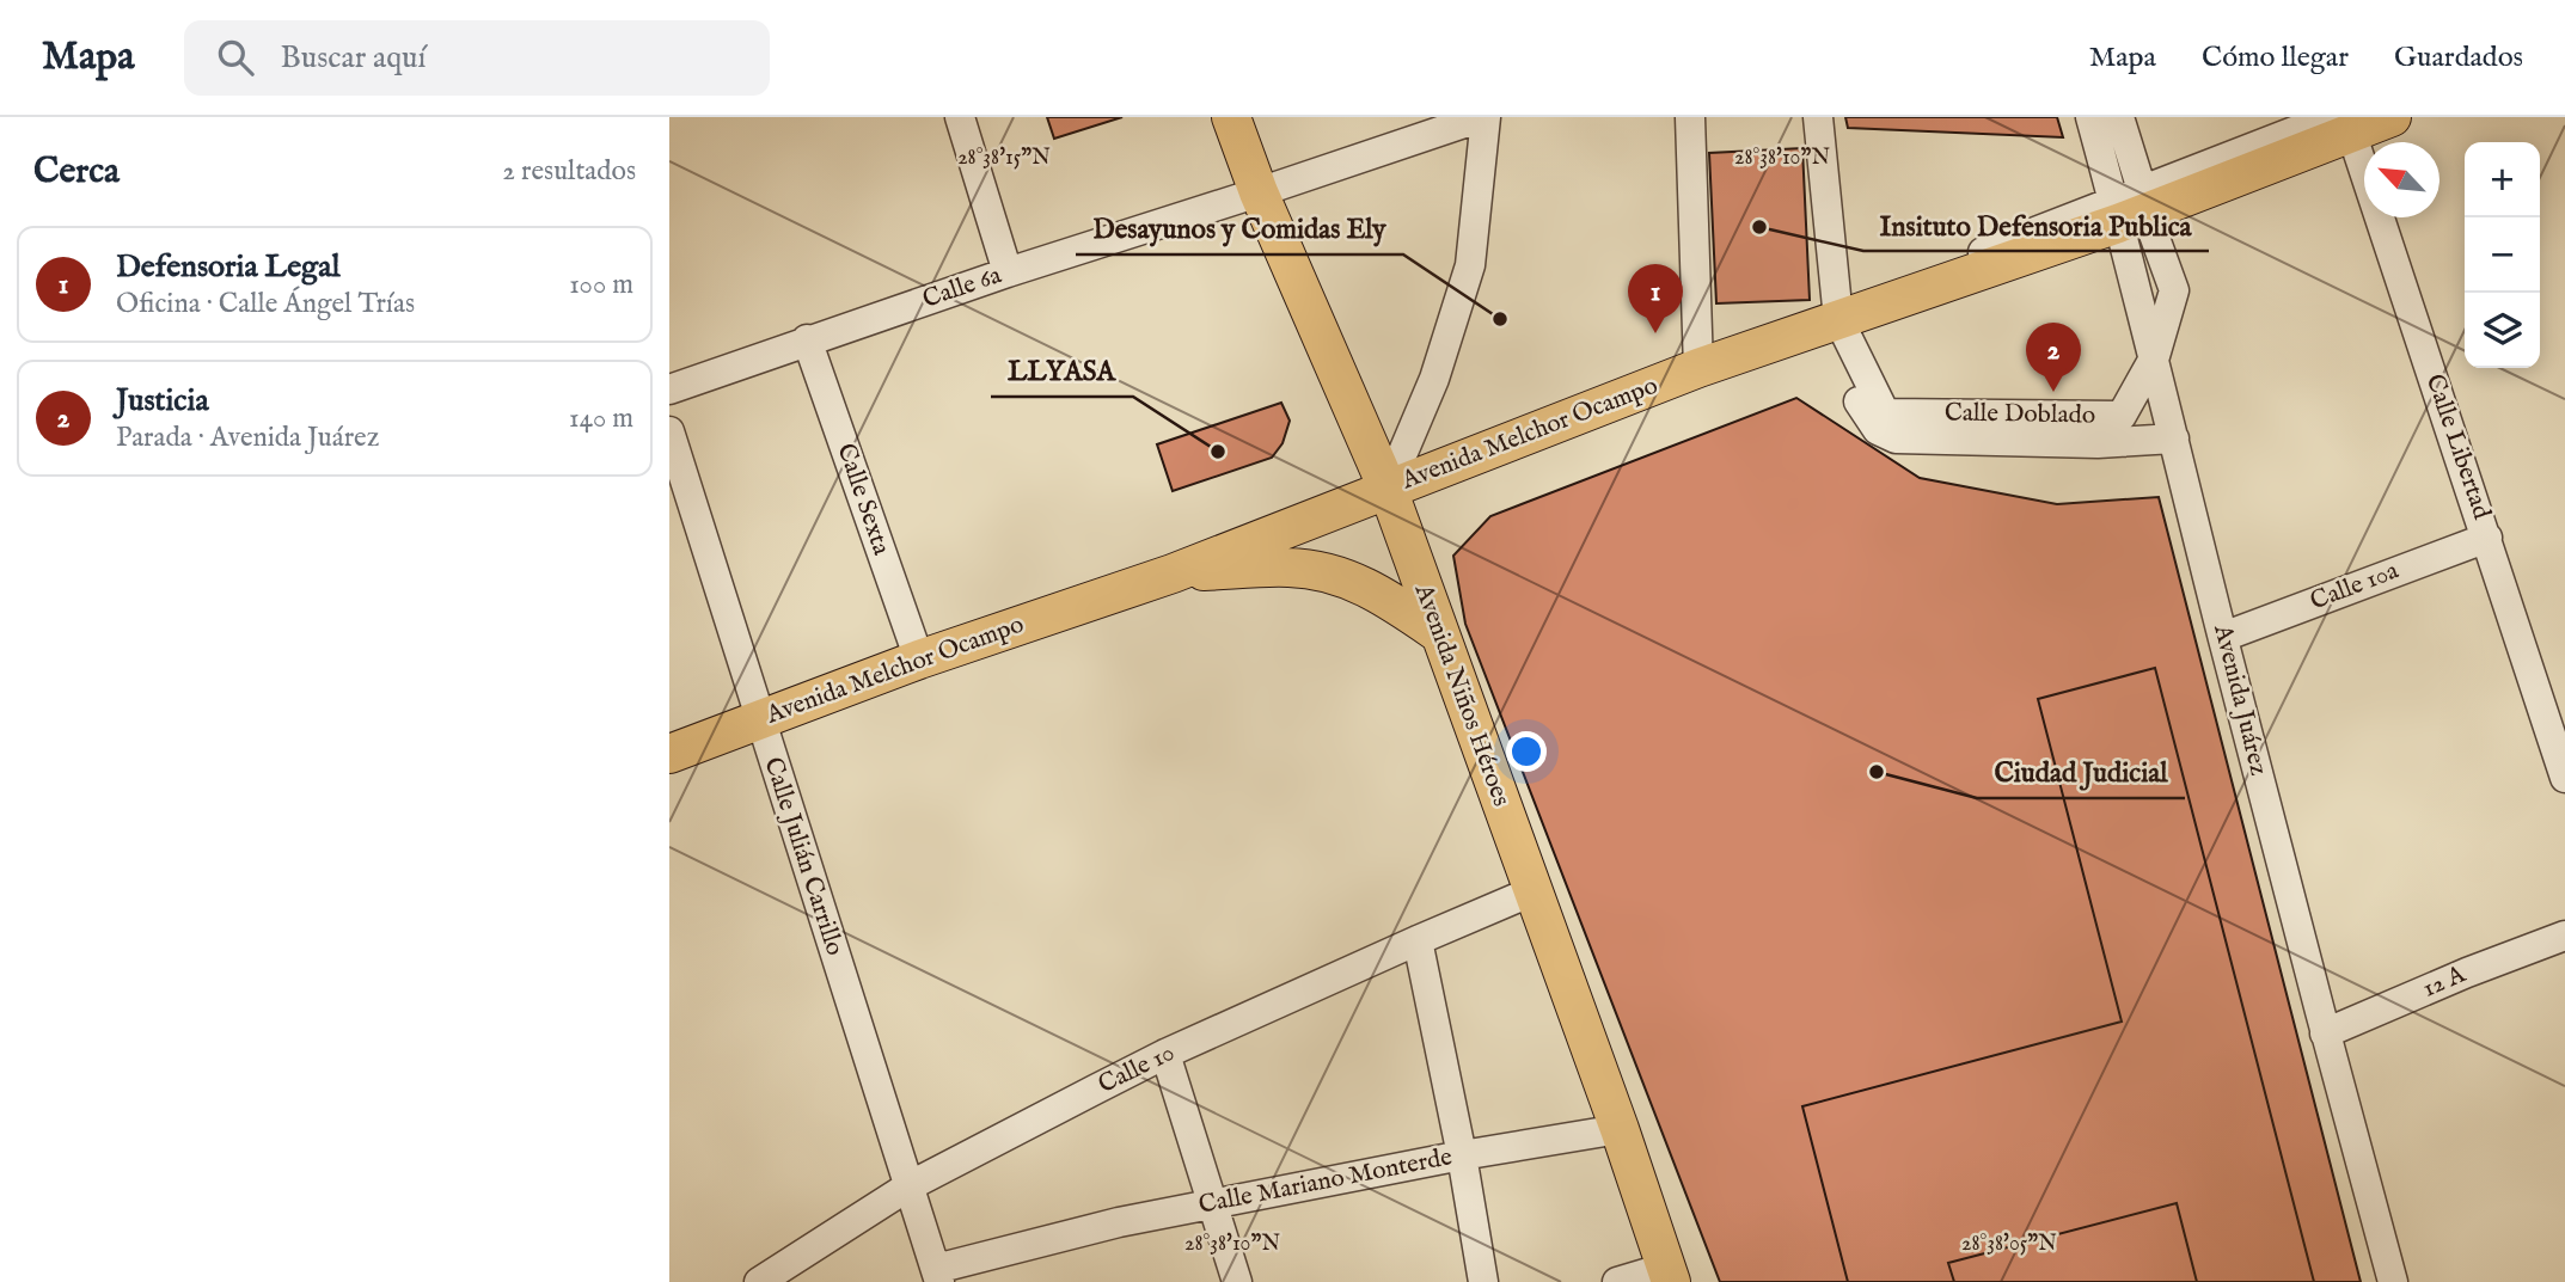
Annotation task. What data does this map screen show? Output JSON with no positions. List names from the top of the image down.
{
  "streets": {
    "main road": ["Avenida Melchor Ocampo", "Avenida Niños Héroes"],
    "street": [
      "Calle 6a",
      "Calle Doblado",
      "Calle Libertad",
      "Calle Sexta",
      "Calle 10a",
      "Avenida Juárez",
      "Calle Julián Carrillo",
      "12 A",
      "Calle 10",
      "Calle Mariano Monterde"
    ]
  },
  "crossings": [
    ["Calle 6a", "Calle Sexta"],
    ["Calle 6a", "Avenida Niños Héroes"],
    ["Calle Doblado", "Avenida Melchor Ocampo"],
    ["Calle Doblado", "Avenida Juárez"],
    ["Avenida Melchor Ocampo", "Calle Libertad"],
    ["Avenida Melchor Ocampo", "Calle Sexta"],
    ["Avenida Melchor Ocampo", "Avenida Niños Héroes"],
    ["Avenida Melchor Ocampo", "Avenida Juárez"],
    ["Avenida Melchor Ocampo", "Calle Julián Carrillo"],
    ["Calle Libertad", "Calle 10a"],
    ["Calle 10a", "Avenida Juárez"],
    ["Avenida Niños Héroes", "Calle 10"],
    ["Avenida Niños Héroes", "Calle Mariano Monterde"],
    ["Avenida Juárez", "12 A"],
    ["Calle Julián Carrillo", "Calle 10"],
    ["Calle Julián Carrillo", "Calle Mariano Monterde"]
  ],
  "places": [
    "Insituto Defensoria Publica",
    "Desayunos y Comidas Ely",
    "LLYASA",
    "Ciudad Judicial"
  ],
  "north": "top left",
  "page": {
    "header": "Mapa",
    "search": "Buscar aquí",
    "nav": ["Mapa", "Cómo llegar", "Guardados"],
    "heading": ["Cerca", "2 resultados"],
    "map_buttons": ["+", "−"],
    "list": [
      {
        "mark": "1",
        "name": "Defensoria Legal",
        "note": "Oficina · Calle Ángel Trías",
        "value": "100 m"
      },
      {
        "mark": "2",
        "name": "Justicia",
        "note": "Parada · Avenida Juárez",
        "value": "140 m"
      }
    ],
    "pins": ["1", "2"]
  },
  "coordinates": ["28°38'10\"N", "28°38'15\"N", "28°38'05\"N"]
}
